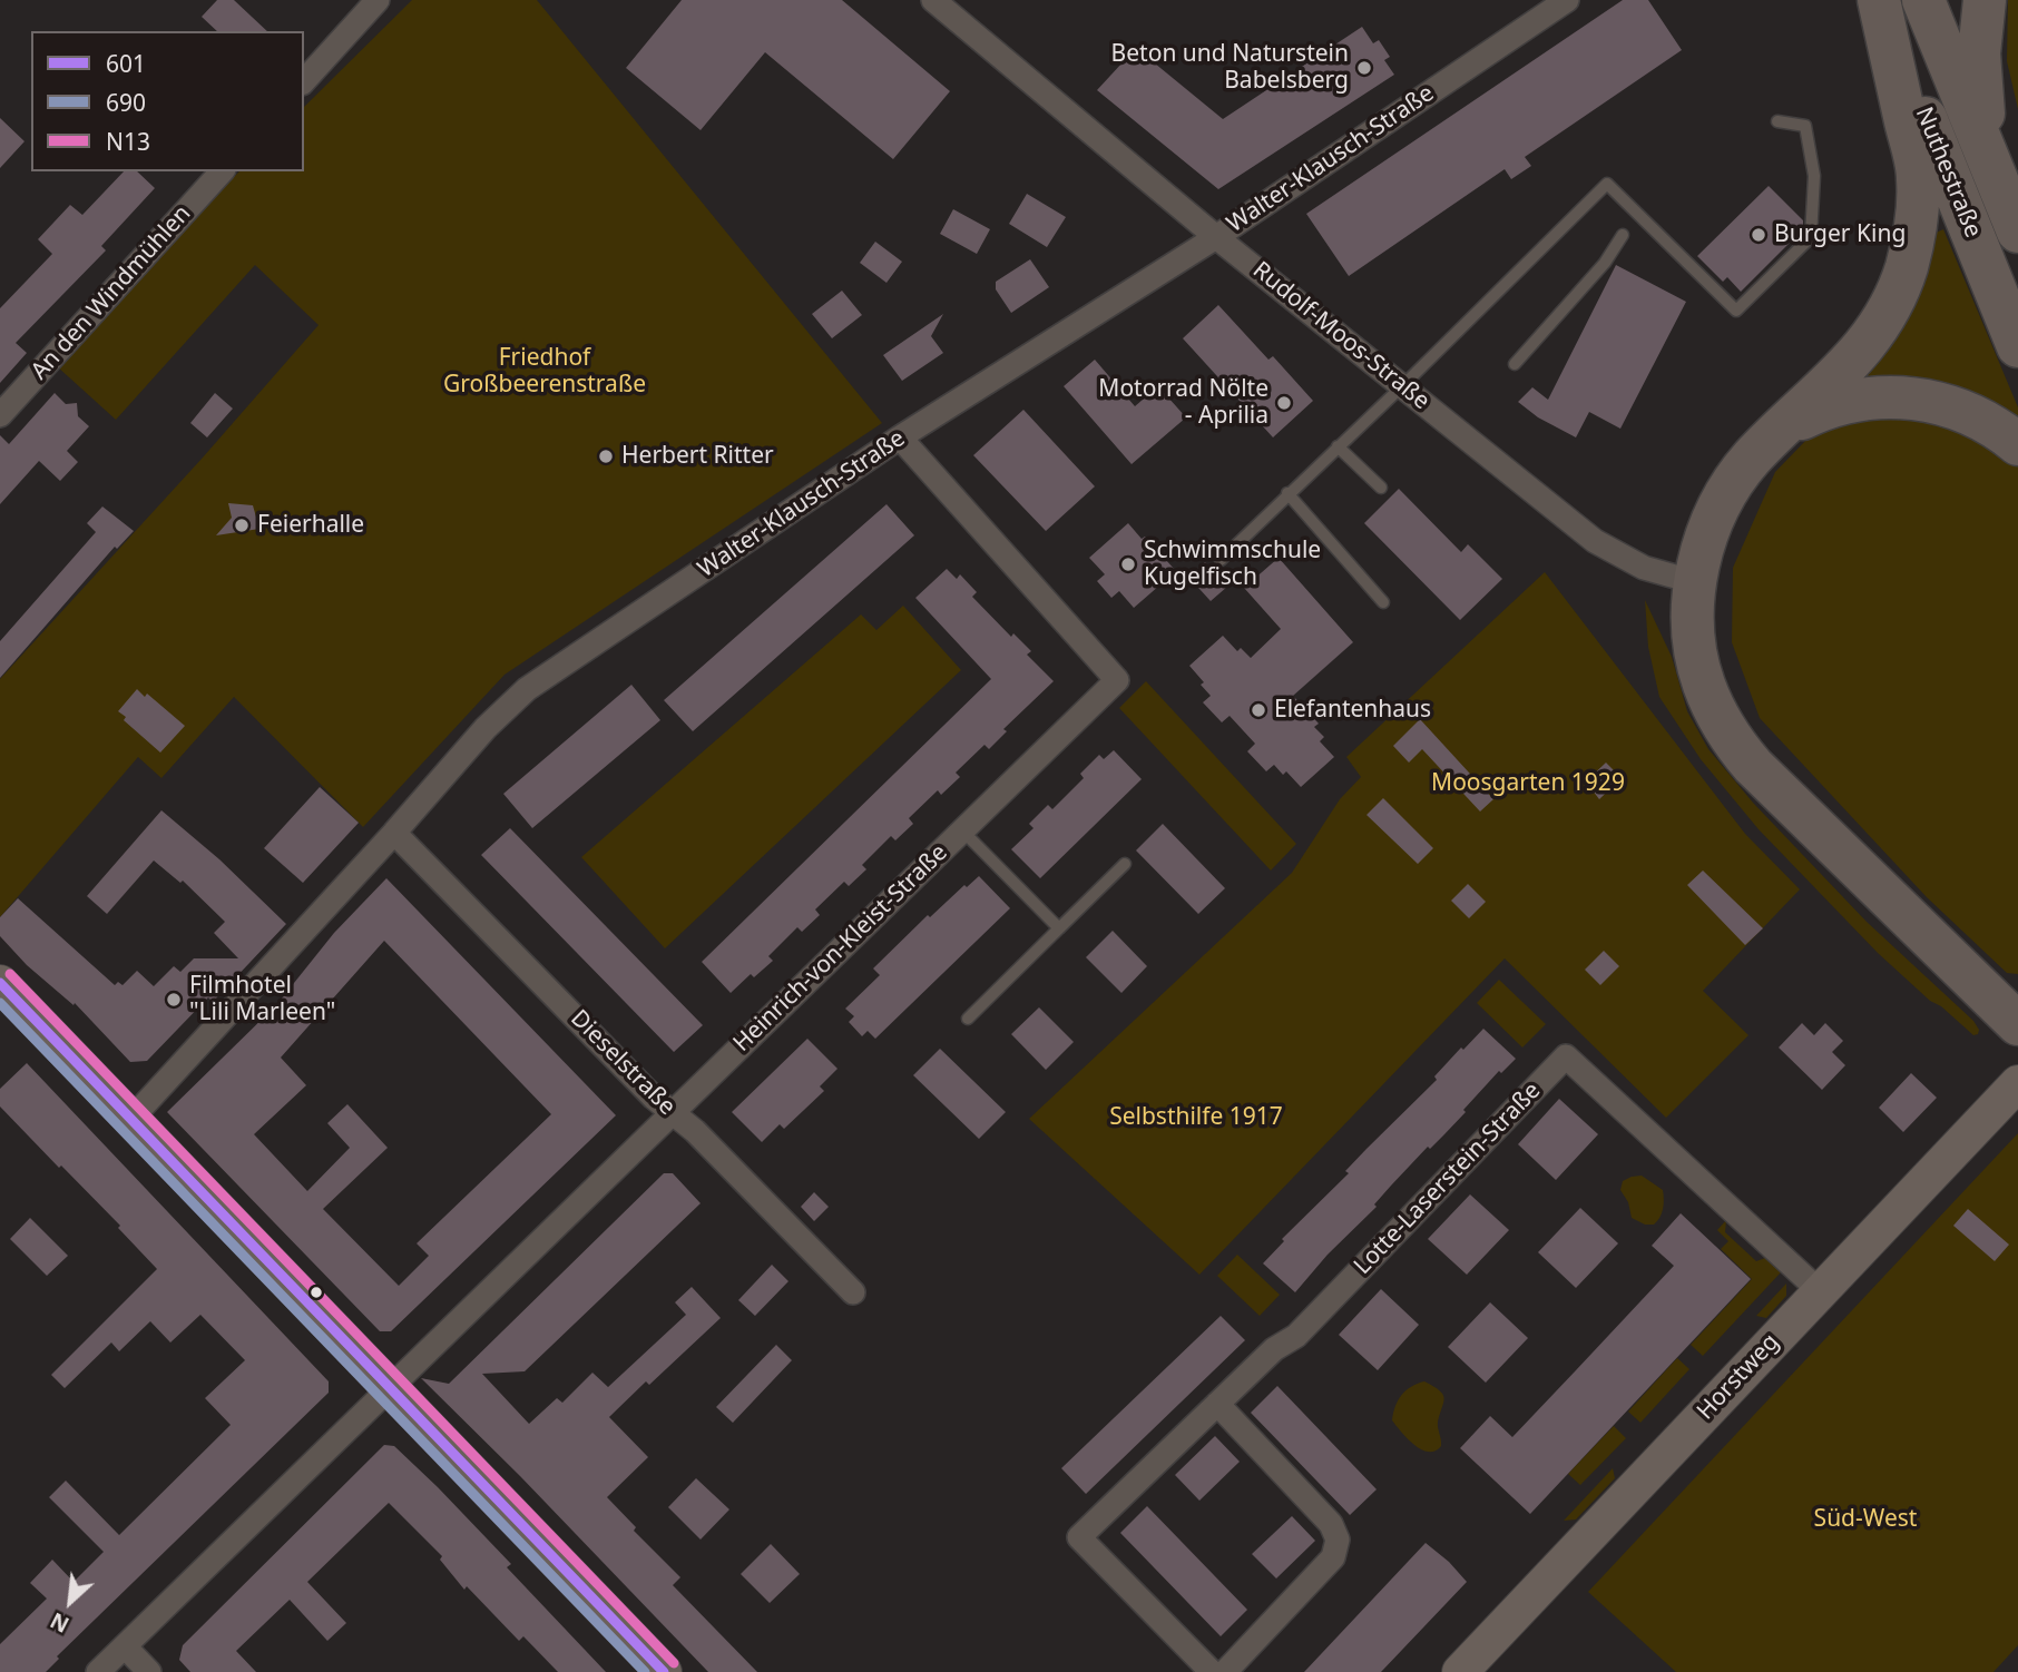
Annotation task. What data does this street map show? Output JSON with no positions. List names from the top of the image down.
{
  "streets": {
    "highway": ["Nuthestraße"],
    "street": [
      "Walter-Klausch-Straße",
      "An den Windmühlen",
      "Rudolf-Moos-Straße",
      "Heinrich-von-Kleist-Straße",
      "Dieselstraße",
      "Lotte-Laserstein-Straße",
      "Horstweg"
    ]
  },
  "crossings": [
    ["Walter-Klausch-Straße", "Rudolf-Moos-Straße"],
    ["Walter-Klausch-Straße", "Heinrich-von-Kleist-Straße"],
    ["Walter-Klausch-Straße", "Dieselstraße"],
    ["Heinrich-von-Kleist-Straße", "Dieselstraße"],
    ["Lotte-Laserstein-Straße", "Horstweg"]
  ],
  "parks": [
    "Friedhof Großbeerenstraße",
    "Moosgarten 1929",
    "Selbsthilfe 1917",
    "Süd-West"
  ],
  "places": [
    "Beton und Naturstein Babelsberg",
    "Burger King",
    "Motorrad Nölte - Aprilia",
    "Herbert Ritter",
    "Feierhalle",
    "Schwimmschule Kugelfisch",
    "Elefantenhaus",
    "Filmhotel \"Lili Marleen\""
  ],
  "lines": ["transit line N13", "transit line 601", "transit line 690"],
  "legend": ["601", "690", "N13"],
  "north": "bottom left"
}
